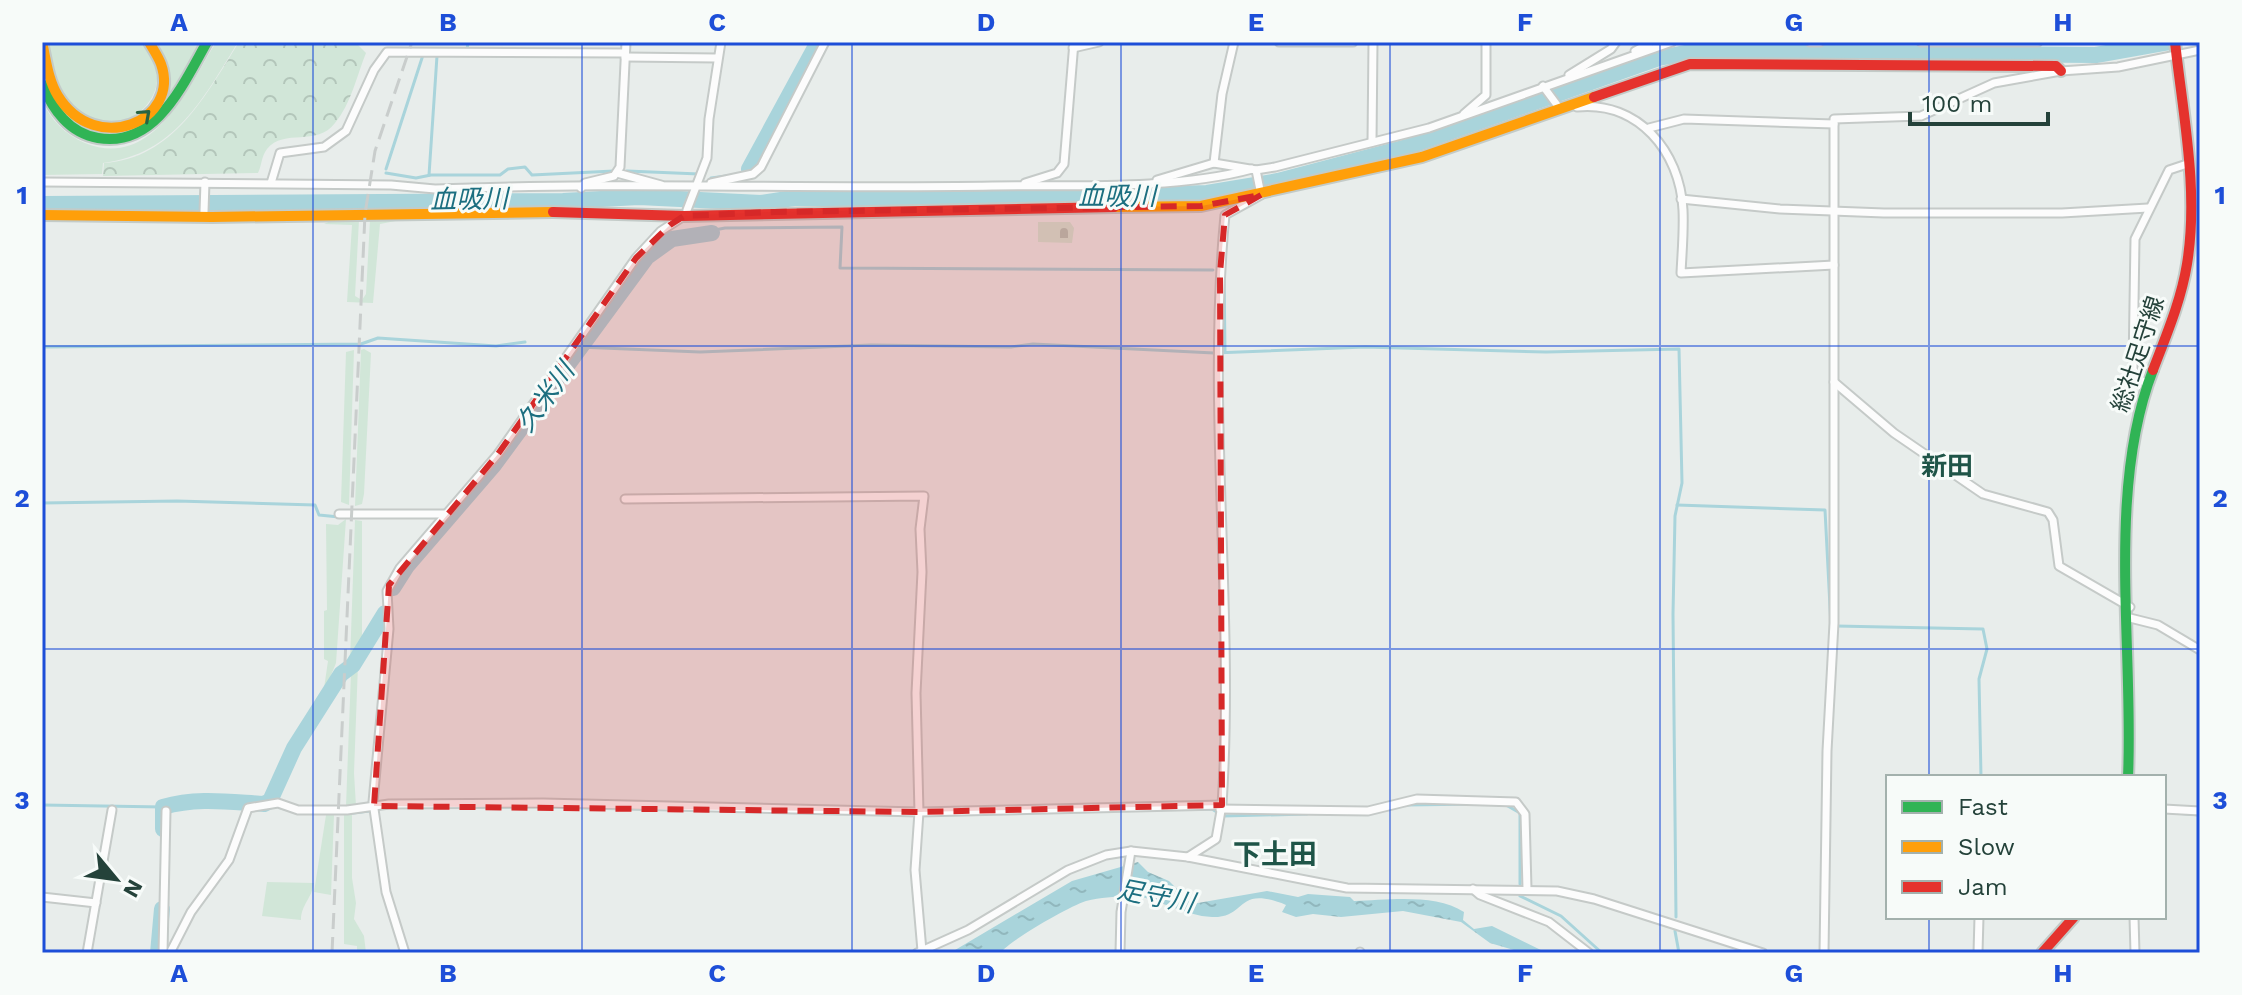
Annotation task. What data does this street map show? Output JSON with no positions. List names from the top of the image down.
{
  "streets": {
    "main road": ["総社足守線"]
  },
  "districts": ["新田", "下土田"],
  "water": ["血吸川", "久米川", "足守川"],
  "legend": ["Fast", "Slow", "Jam"],
  "scale_bar": "100 m",
  "north": "bottom right",
  "grid": {
    "columns": [
      "A",
      "B",
      "C",
      "D",
      "E",
      "F",
      "G",
      "H"
    ],
    "rows": ["1", "2", "3"]
  }
}
